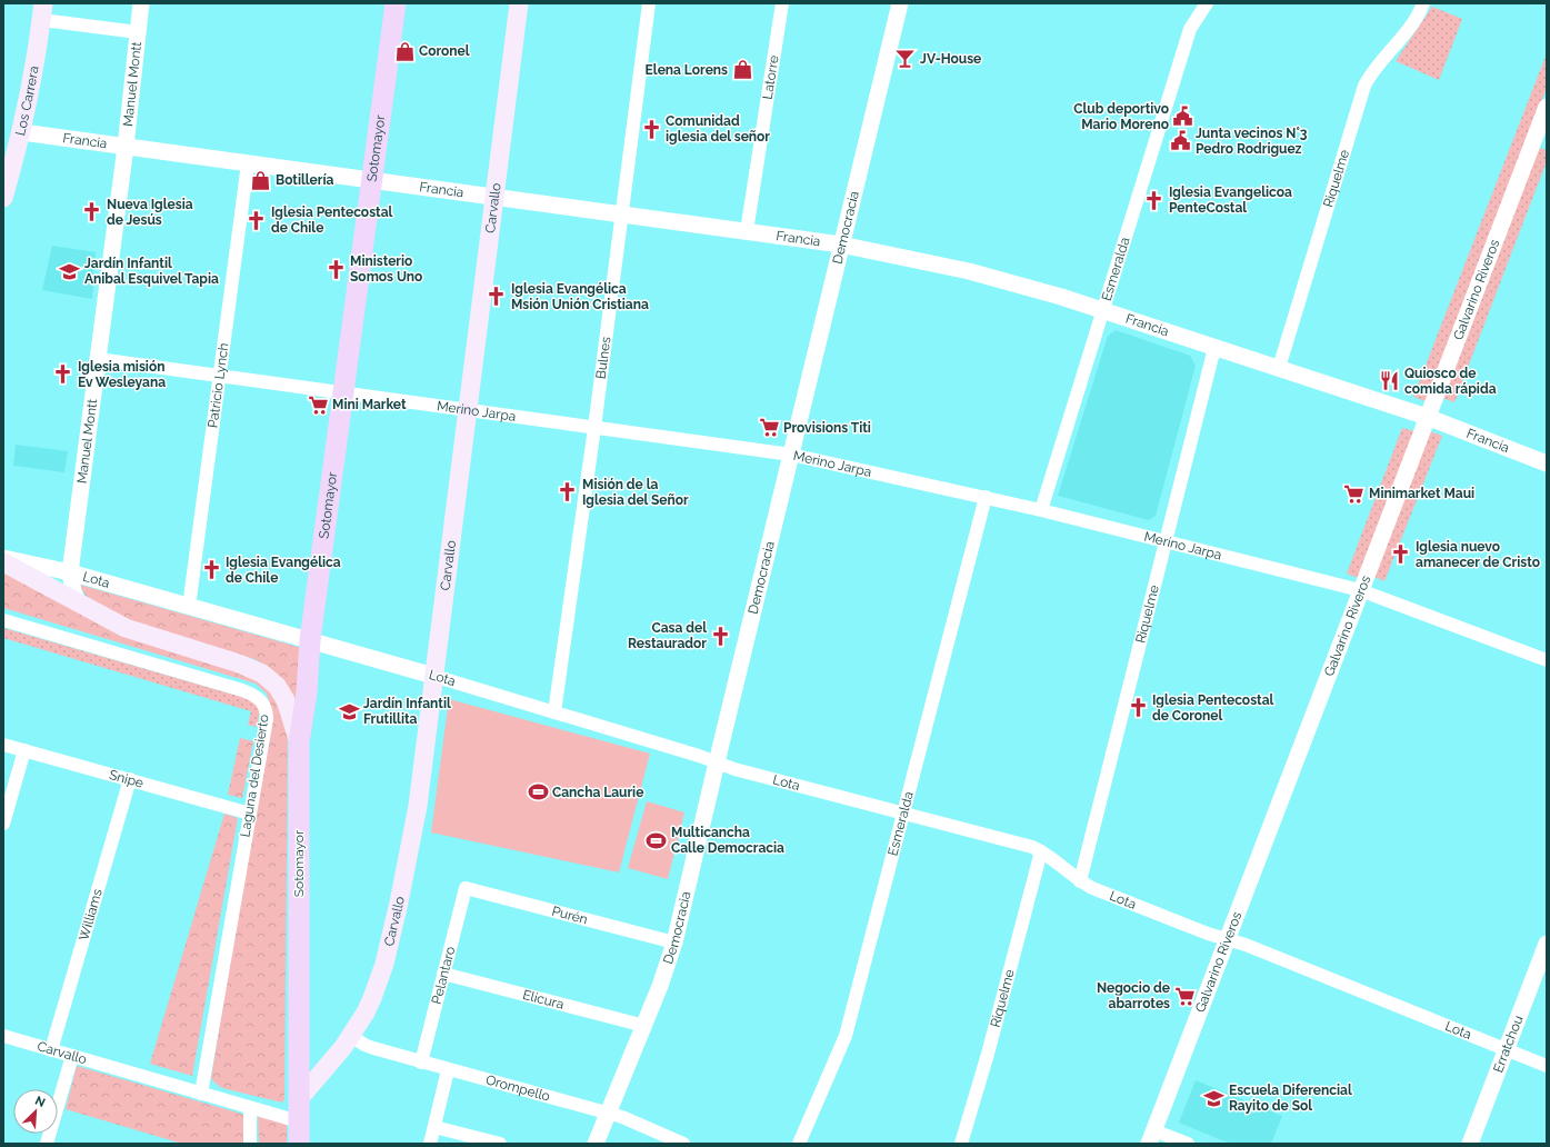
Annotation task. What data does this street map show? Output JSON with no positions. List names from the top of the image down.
{
  "streets": {
    "main road": ["Los Carrera", "Sotomayor", "Carvallo"],
    "street": [
      "Latorre",
      "Manuel Montt",
      "Francia",
      "Riquelme",
      "Democracia",
      "Esmeralda",
      "Galvarino Riveros",
      "Bulnes",
      "Patricio Lynch",
      "Merino Jarpa",
      "Lota",
      "Laguna del Desierto",
      "Snipe",
      "Williams",
      "Purén",
      "Pelantaro",
      "Elicura",
      "Erratchou",
      "Orompello"
    ]
  },
  "crossings": [
    ["Latorre", "Francia"],
    ["Manuel Montt", "Francia"],
    ["Manuel Montt", "Merino Jarpa"],
    ["Manuel Montt", "Lota"],
    ["Los Carrera", "Francia"],
    ["Francia", "Sotomayor"],
    ["Francia", "Riquelme"],
    ["Francia", "Carvallo"],
    ["Francia", "Democracia"],
    ["Francia", "Esmeralda"],
    ["Francia", "Galvarino Riveros"],
    ["Francia", "Bulnes"],
    ["Francia", "Patricio Lynch"],
    ["Sotomayor", "Carvallo"],
    ["Sotomayor", "Merino Jarpa"],
    ["Sotomayor", "Lota"],
    ["Riquelme", "Merino Jarpa"],
    ["Riquelme", "Lota"],
    ["Carvallo", "Merino Jarpa"],
    ["Carvallo", "Lota"],
    ["Carvallo", "Laguna del Desierto"],
    ["Carvallo", "Williams"],
    ["Carvallo", "Orompello"],
    ["Democracia", "Merino Jarpa"],
    ["Democracia", "Lota"],
    ["Democracia", "Purén"],
    ["Democracia", "Elicura"],
    ["Democracia", "Orompello"],
    ["Esmeralda", "Merino Jarpa"],
    ["Esmeralda", "Lota"],
    ["Galvarino Riveros", "Merino Jarpa"],
    ["Galvarino Riveros", "Lota"],
    ["Bulnes", "Merino Jarpa"],
    ["Bulnes", "Lota"],
    ["Patricio Lynch", "Merino Jarpa"],
    ["Patricio Lynch", "Lota"],
    ["Lota", "Erratchou"],
    ["Laguna del Desierto", "Snipe"],
    ["Snipe", "Williams"],
    ["Purén", "Pelantaro"],
    ["Pelantaro", "Elicura"],
    ["Pelantaro", "Orompello"]
  ],
  "places": {
    "shop": ["Coronel", "Elena Lorens", "Botillería"],
    "bar": ["JV-House"],
    "public building": ["Club deportivo Mario Moreno", "Junta vecinos N°3 Pedro Rodriguez"],
    "church": [
      "Comunidad iglesia del señor",
      "Iglesia Evangelicoa PenteCostal",
      "Nueva Iglesia de Jesús",
      "Iglesia Pentecostal de Chile",
      "Ministerio Somos Uno",
      "Iglesia Evangélica Msión Unión Cristiana",
      "Iglesia misión Ev Wesleyana",
      "Misión de la Iglesia del Señor",
      "Iglesia nuevo amanecer de Cristo",
      "Iglesia Evangélica de Chile",
      "Casa del Restaurador",
      "Iglesia Pentecostal de Coronel"
    ],
    "school or university": ["Jardín Infantil Anibal Esquivel Tapia", "Jardín Infantil Frutillita", "Escuela Diferencial Rayito de Sol"],
    "restaurant": ["Quiosco de comida rápida"],
    "supermarket": [
      "Mini Market",
      "Provisions Titi",
      "Minimarket Maui",
      "Negocio de abarrotes"
    ],
    "sports": ["Cancha Laurie", "Multicancha Calle Democracia"]
  },
  "north": "top right"
}
